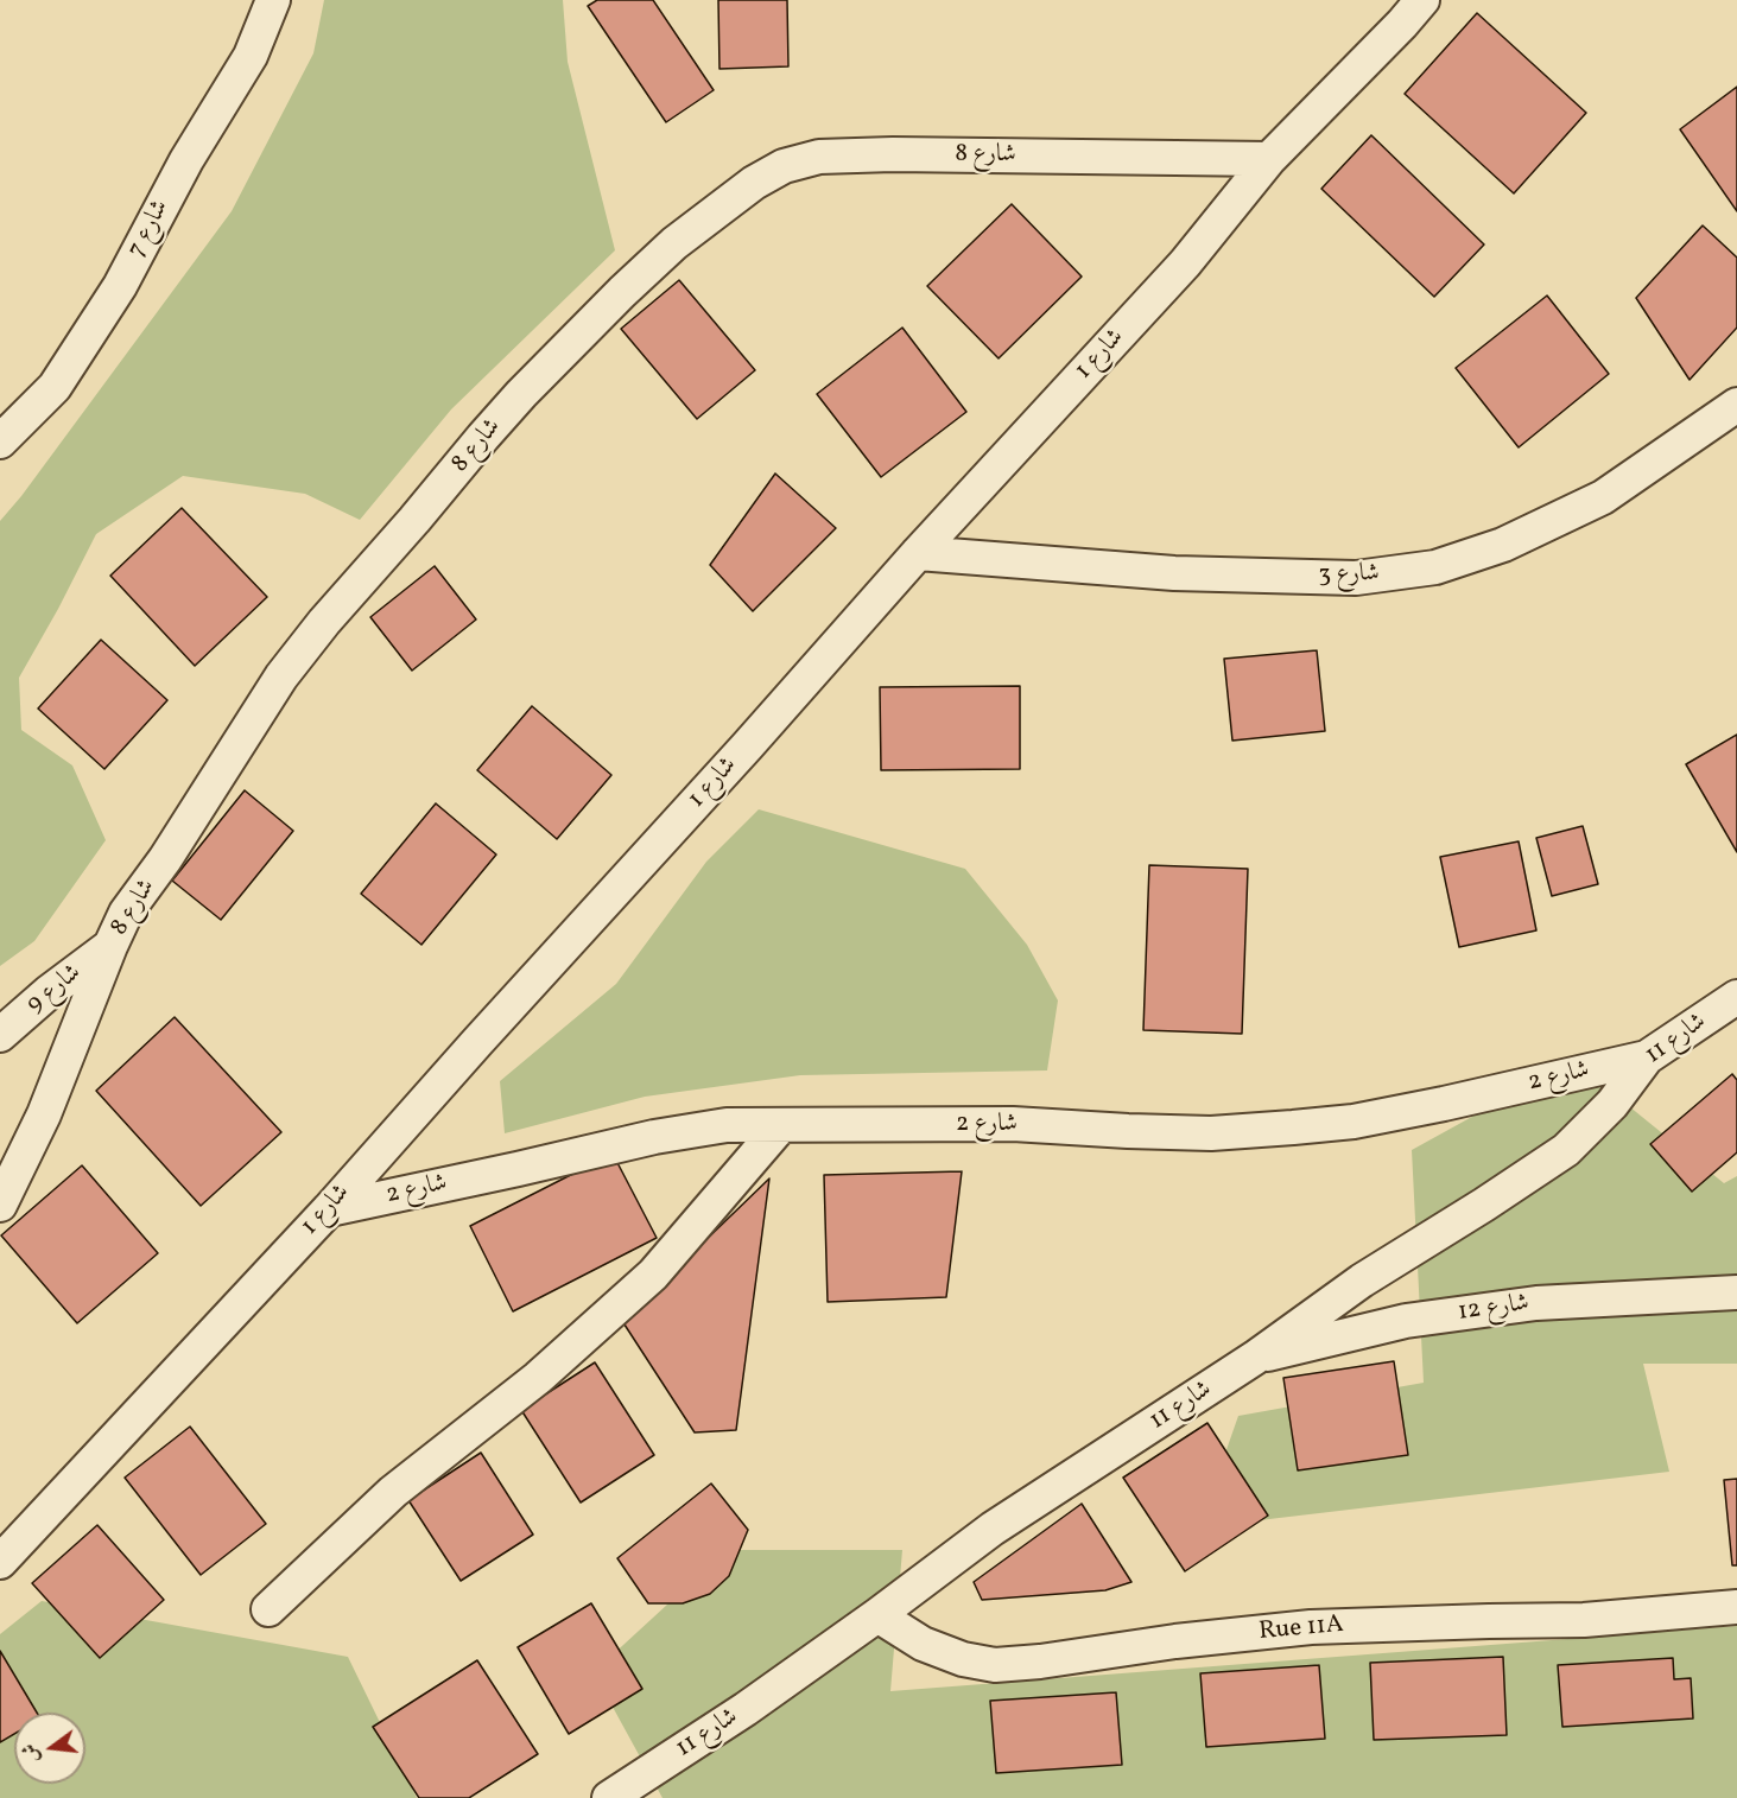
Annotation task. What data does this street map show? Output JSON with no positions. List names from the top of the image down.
{
  "streets": {
    "street": [
      "شارع 8",
      "شارع 7",
      "شارع 1",
      "شارع 3",
      "شارع 9",
      "شارع 11",
      "شارع 2",
      "شارع 12",
      "Rue 11A"
    ]
  },
  "crossings": [
    ["شارع 8", "شارع 1"],
    ["شارع 8", "شارع 9"],
    ["شارع 1", "شارع 3"],
    ["شارع 1", "شارع 2"],
    ["شارع 11", "شارع 2"],
    ["شارع 11", "شارع 12"],
    ["شارع 11", "Rue 11A"]
  ],
  "north": "left"
}
